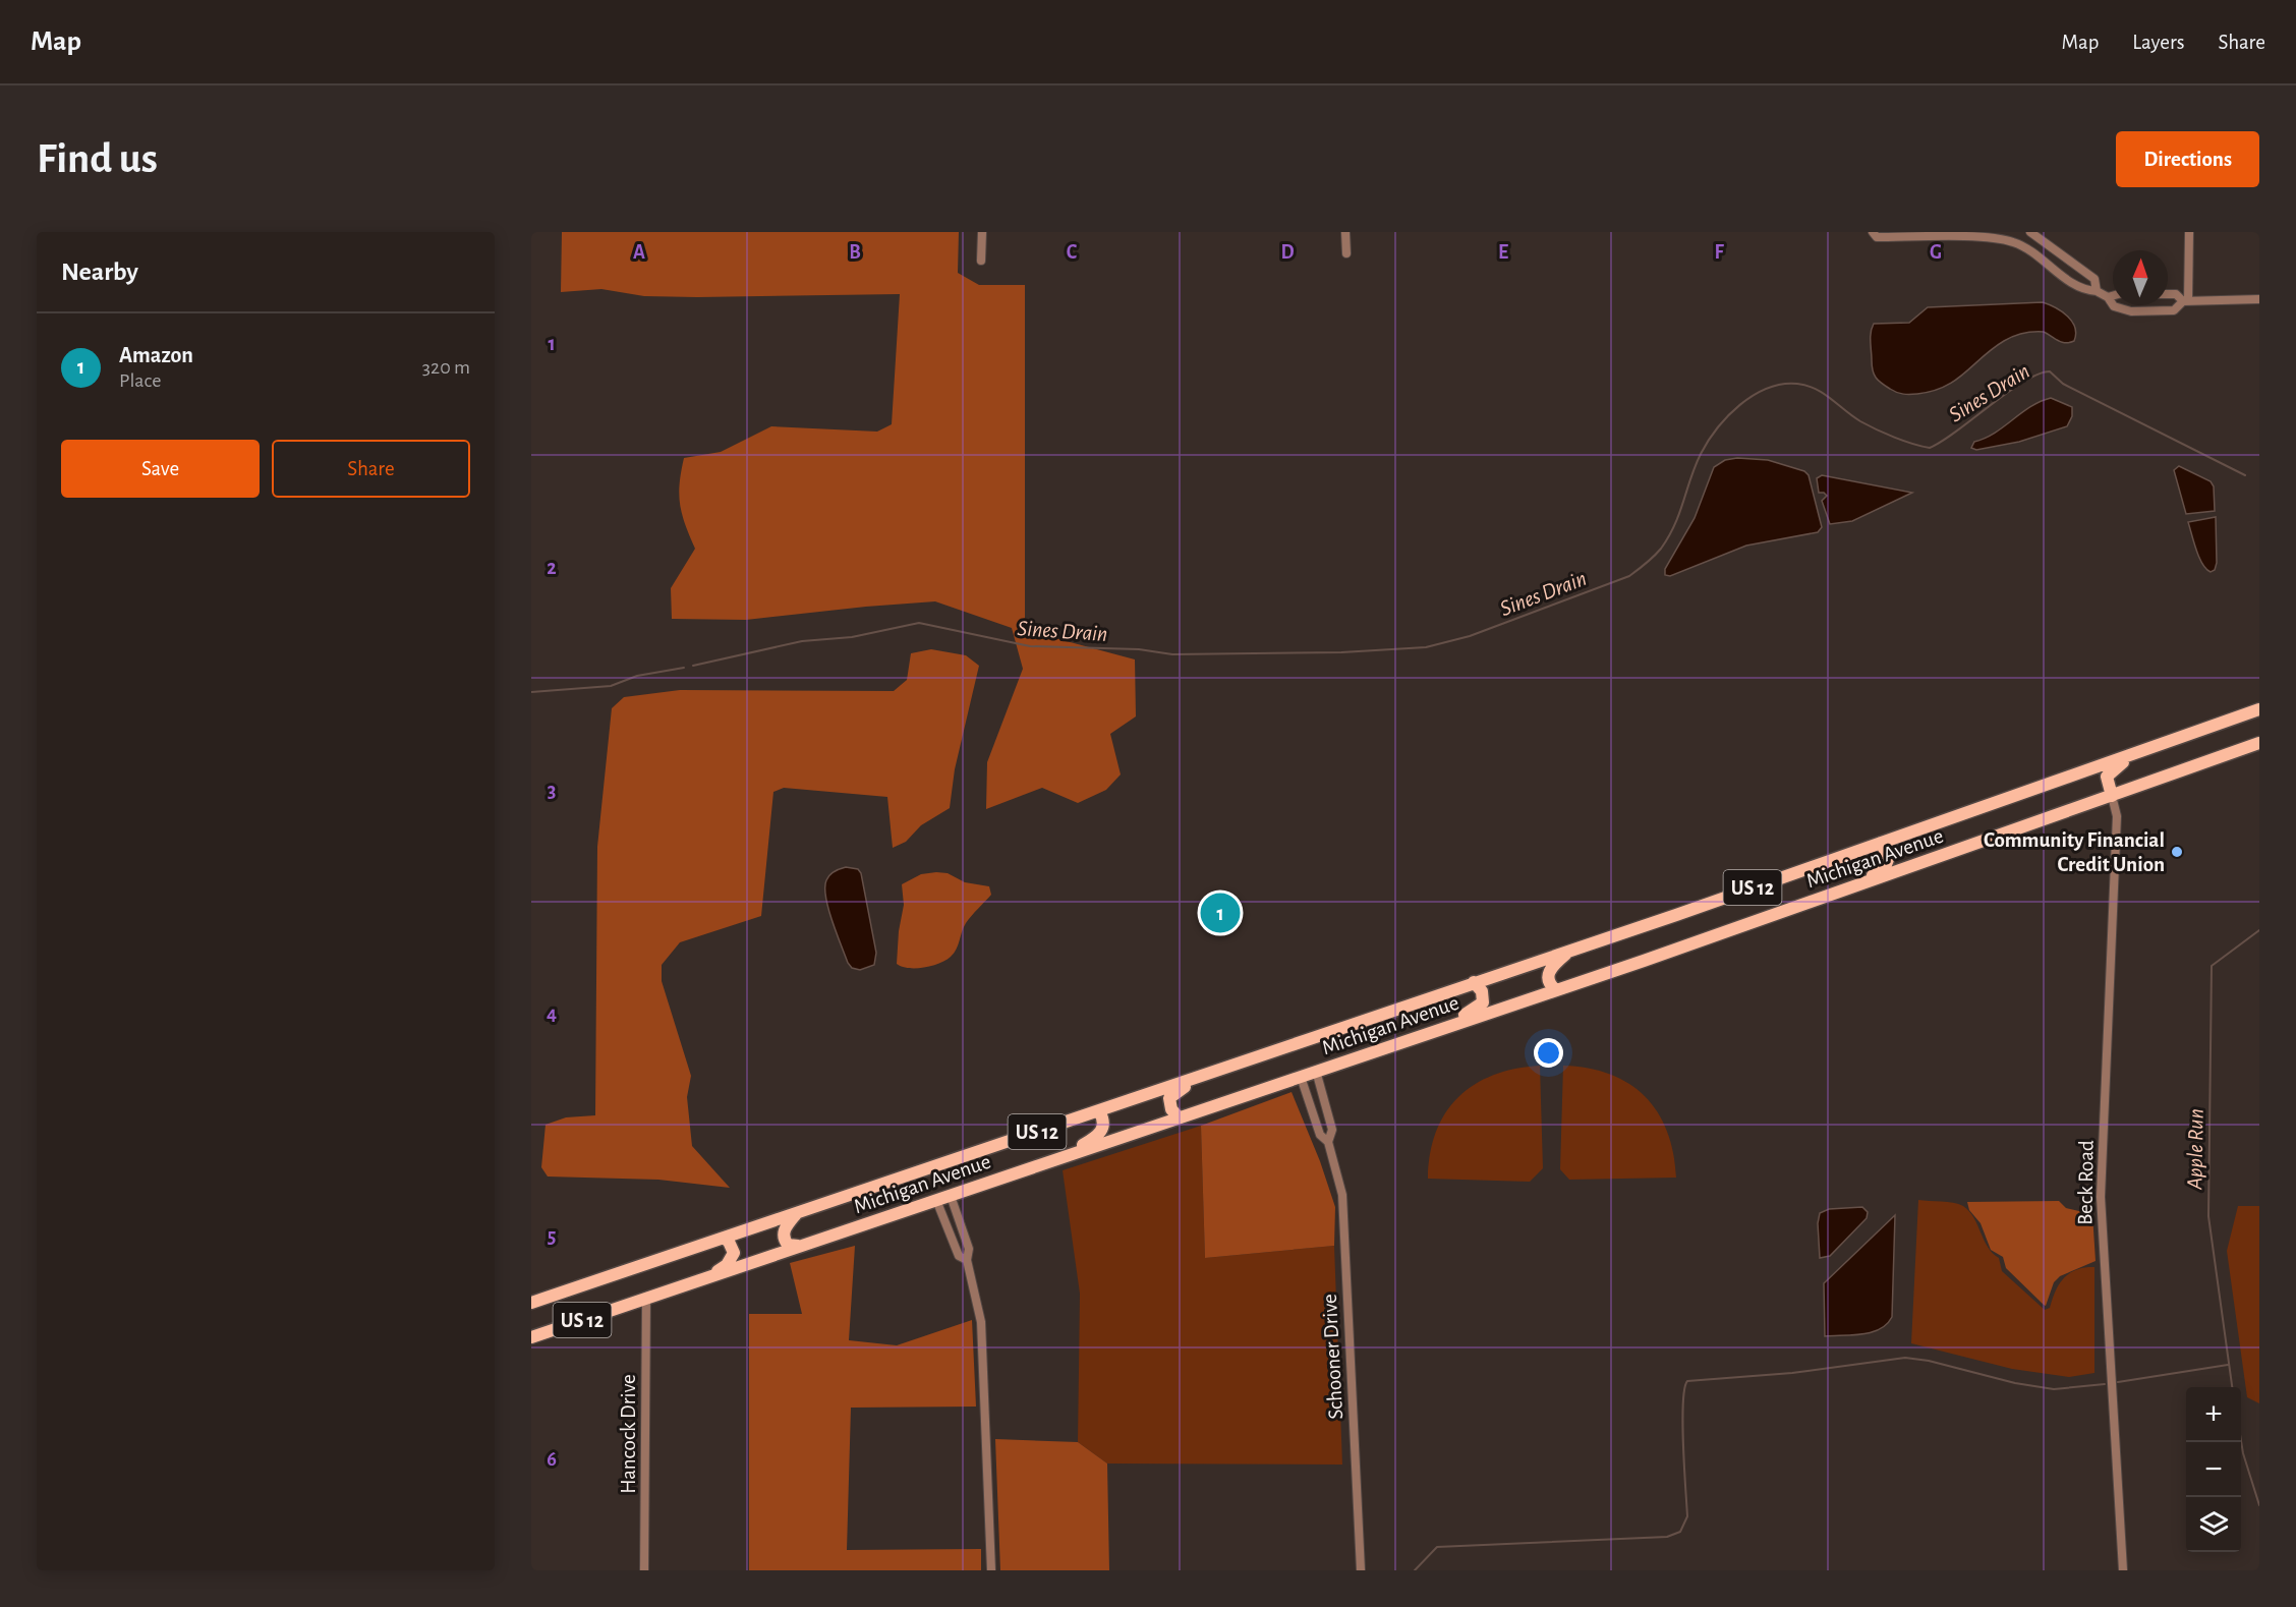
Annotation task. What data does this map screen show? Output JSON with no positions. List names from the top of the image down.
{
  "streets": {
    "main road": ["Michigan Avenue", "US 12"],
    "street": ["Beck Road", "Schooner Drive", "Hancock Drive"]
  },
  "crossings": [
    ["Michigan Avenue", "Beck Road"],
    ["Michigan Avenue", "Schooner Drive"],
    ["Michigan Avenue", "Hancock Drive"]
  ],
  "water": ["Sines Drain", "Apple Run"],
  "places": ["Community Financial Credit Union"],
  "north": "top",
  "page": {
    "header": "Map",
    "nav": ["Map", "Layers", "Share"],
    "buttons": [
      "Directions",
      ["Save", "Share"]
    ],
    "title": "Find us",
    "heading": "Nearby",
    "list": [
      {
        "mark": "1",
        "name": "Amazon",
        "note": "Place",
        "value": "320 m"
      }
    ],
    "pins": "1",
    "map_buttons": ["+", "−"]
  },
  "grid": {
    "columns": [
      "A",
      "B",
      "C",
      "D",
      "E",
      "F",
      "G"
    ],
    "rows": [
      "1",
      "2",
      "3",
      "4",
      "5",
      "6"
    ]
  }
}
